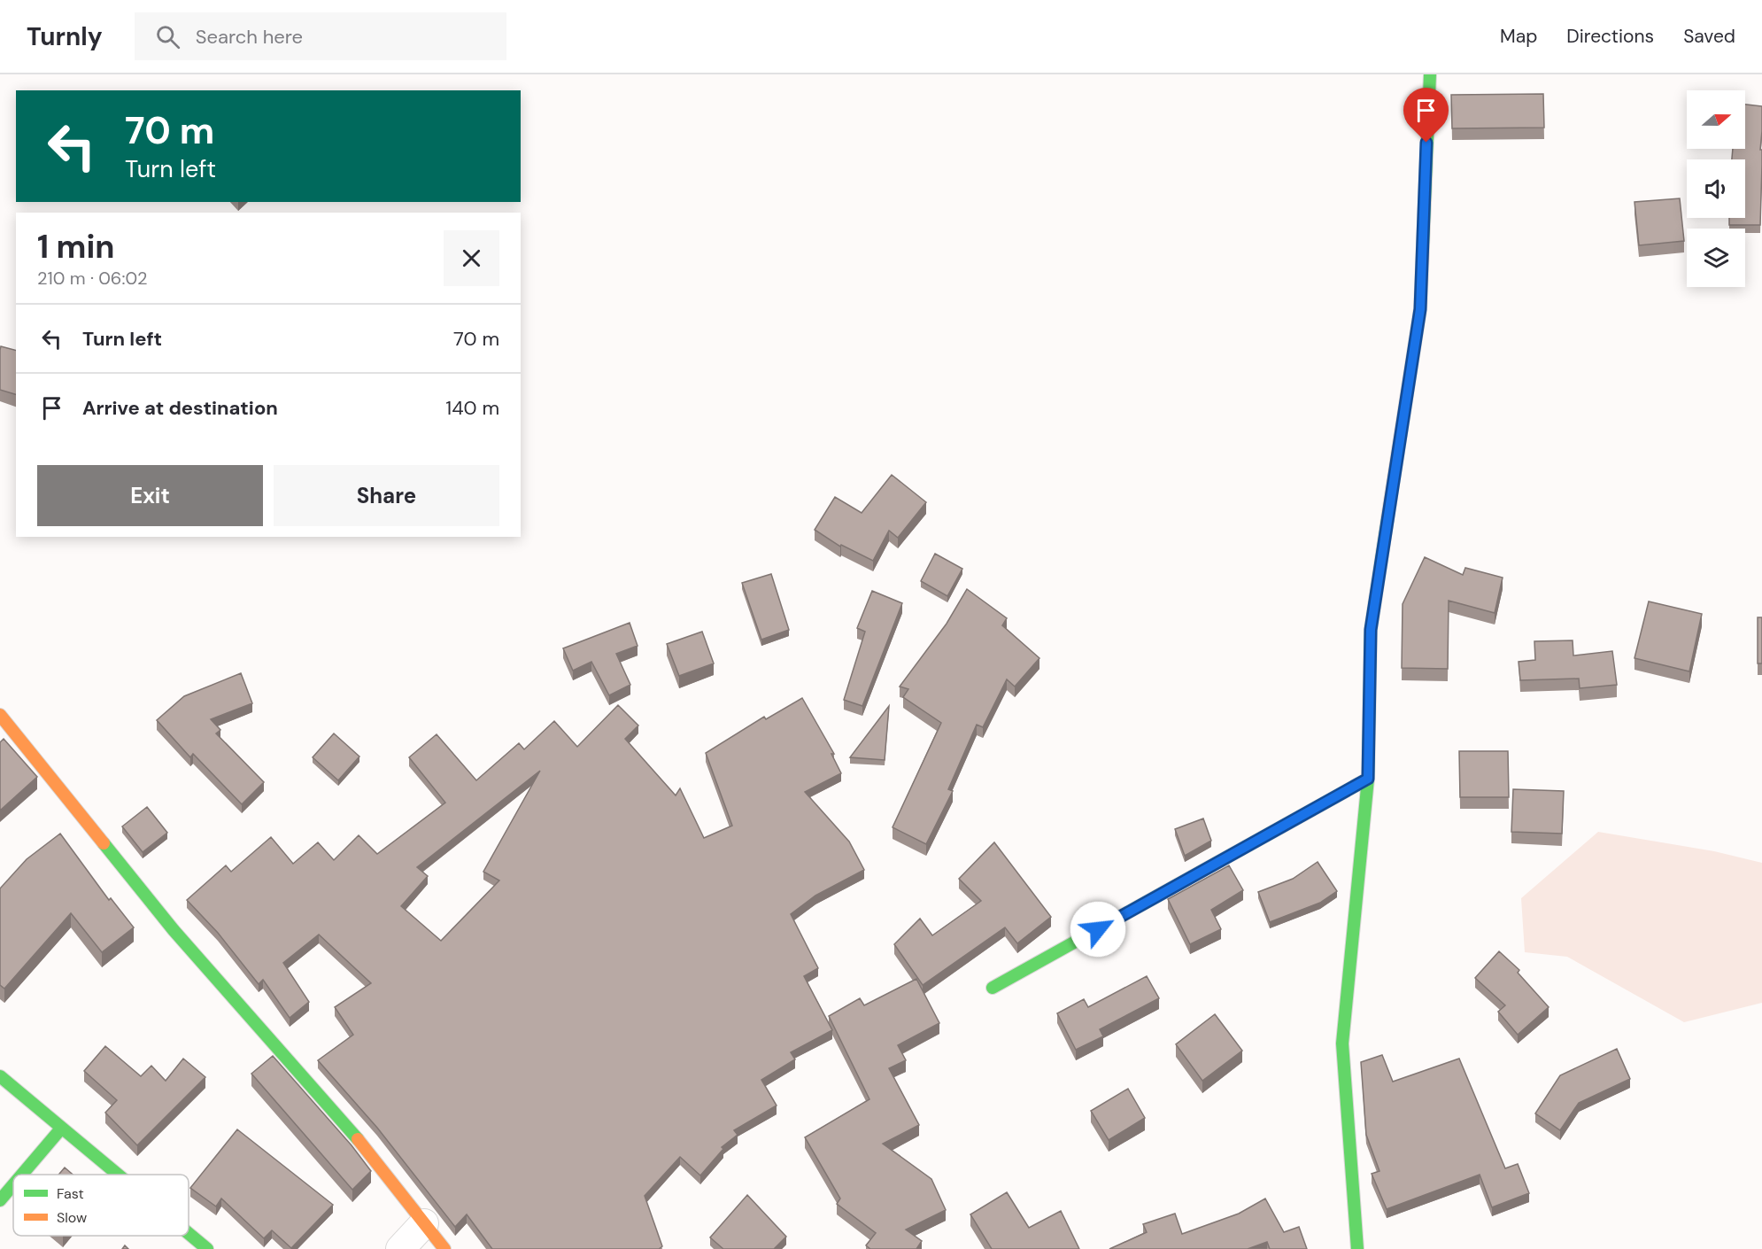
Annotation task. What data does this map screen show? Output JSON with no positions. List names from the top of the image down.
{
  "legend": ["Fast", "Slow"],
  "north": "right",
  "page": {
    "header": "Turnly",
    "search": "Search here",
    "nav": ["Map", "Directions", "Saved"],
    "turn": ["70 m", "Turn left"],
    "heading": ["1 min", "210 m · 06:02"],
    "list": [
      {
        "name": "Turn left",
        "value": "70 m"
      },
      {
        "name": "Arrive at destination",
        "value": "140 m"
      }
    ],
    "buttons": ["Exit", "Share"]
  }
}
